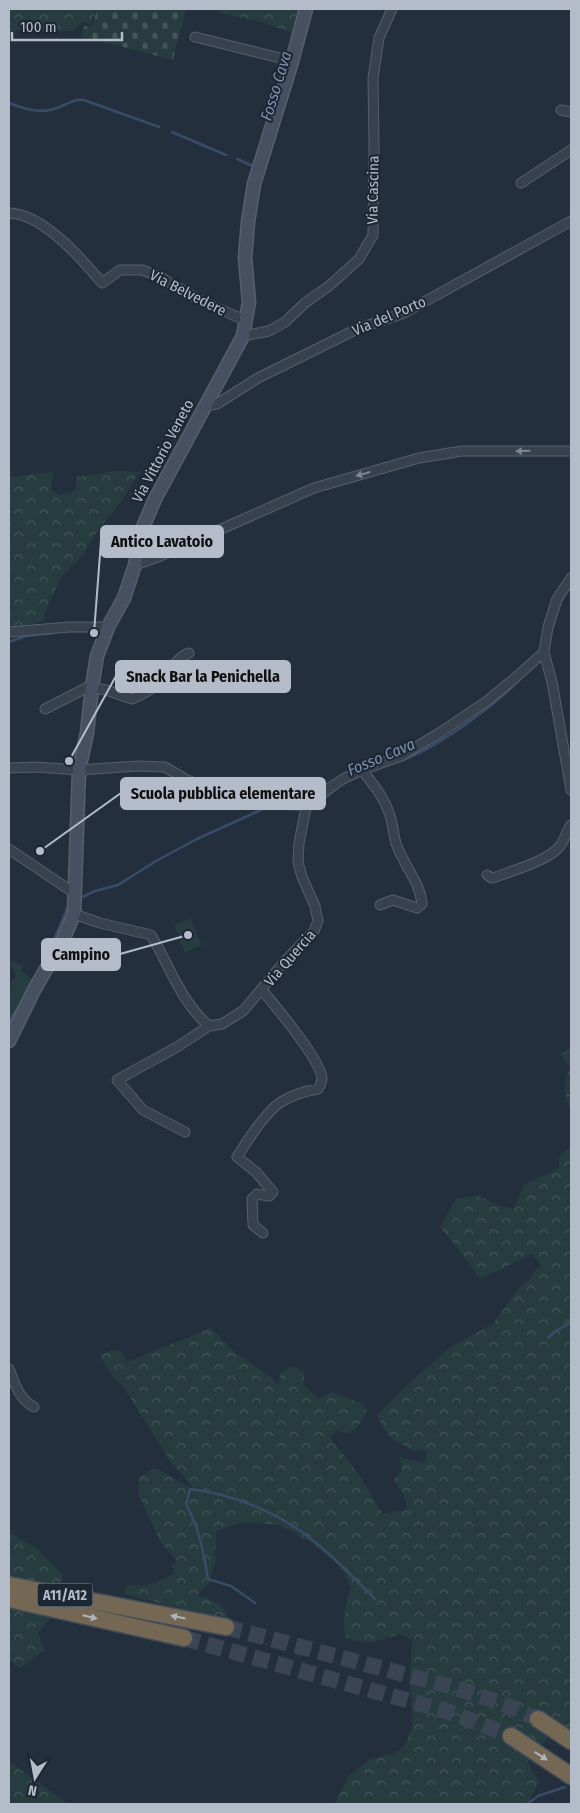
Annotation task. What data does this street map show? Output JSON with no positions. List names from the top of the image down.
{
  "streets": {
    "highway": ["A11/A12"],
    "street": [
      "Via Cascina",
      "Via Belvedere",
      "Via del Porto",
      "Via Vittorio Veneto",
      "Via Quercia"
    ]
  },
  "crossings": [
    ["Via Cascina", "Via Vittorio Veneto"],
    ["Via Belvedere", "Via Vittorio Veneto"],
    ["Via del Porto", "Via Vittorio Veneto"]
  ],
  "water": ["Fosso Cava"],
  "places": [
    "Antico Lavatoio",
    "Snack Bar la Penichella",
    "Scuola pubblica elementare",
    "Campino"
  ],
  "scale_bar": "100 m",
  "north": "bottom"
}
